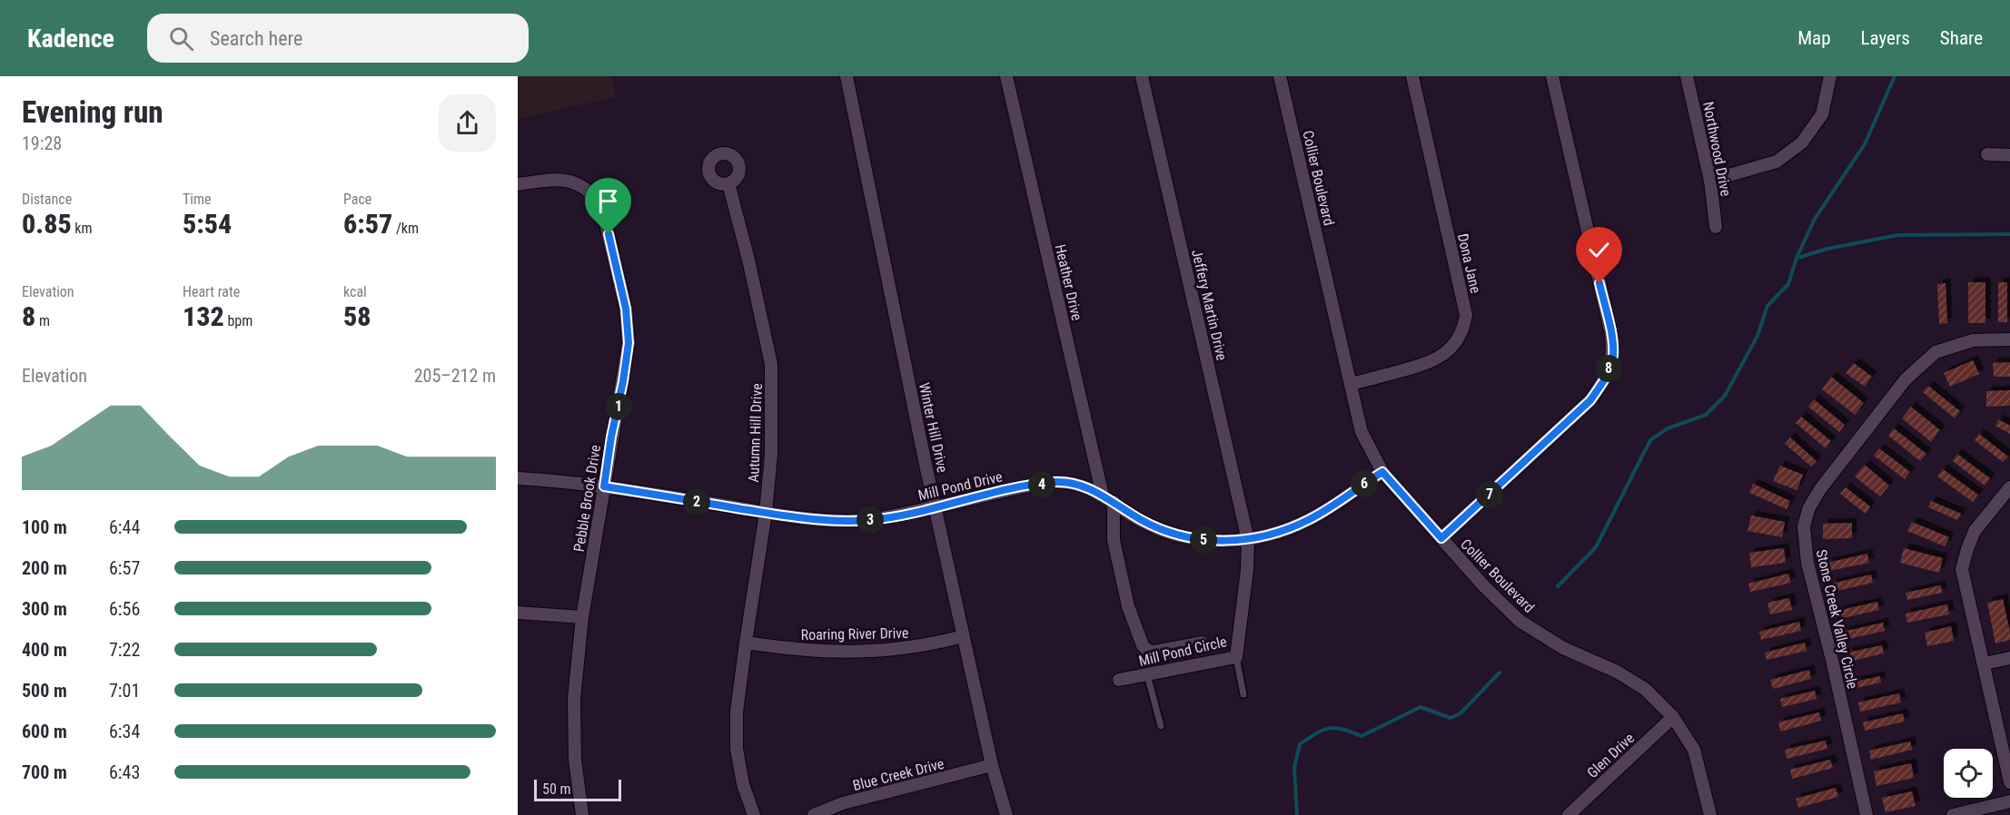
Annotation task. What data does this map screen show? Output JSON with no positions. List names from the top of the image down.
{
  "streets": {
    "street": [
      "Northwood Drive",
      "Collier Boulevard",
      "Dona Jane",
      "Heather Drive",
      "Jeffery Martin Drive",
      "Winter Hill Drive",
      "Autumn Hill Drive",
      "Mill Pond Drive",
      "Pebble Brook Drive",
      "Stone Creek Valley Circle",
      "Roaring River Drive",
      "Mill Pond Circle",
      "Glen Drive",
      "Blue Creek Drive"
    ]
  },
  "crossings": [
    ["Collier Boulevard", "Dona Jane"],
    ["Collier Boulevard", "Mill Pond Drive"],
    ["Collier Boulevard", "Glen Drive"],
    ["Heather Drive", "Mill Pond Drive"],
    ["Jeffery Martin Drive", "Mill Pond Drive"],
    ["Jeffery Martin Drive", "Mill Pond Circle"],
    ["Winter Hill Drive", "Mill Pond Drive"],
    ["Winter Hill Drive", "Roaring River Drive"],
    ["Winter Hill Drive", "Blue Creek Drive"],
    ["Autumn Hill Drive", "Mill Pond Drive"],
    ["Autumn Hill Drive", "Roaring River Drive"],
    ["Mill Pond Drive", "Pebble Brook Drive"],
    ["Mill Pond Drive", "Mill Pond Circle"]
  ],
  "scale_bar": "50 m",
  "page": {
    "header": "Kadence",
    "search": "Search here",
    "nav": ["Map", "Layers", "Share"],
    "heading": ["Evening run", "19:28"],
    "stats": [
      ["Distance", "0.85 km"],
      ["Time", "5:54"],
      ["Pace", "6:57 /km"],
      ["Elevation", "8 m"],
      ["Heart rate", "132 bpm"],
      ["kcal", "58"]
    ],
    "chart": ["Elevation", "205–212 m"],
    "pins": [
      "8",
      "1",
      "6",
      "4",
      "7",
      "2",
      "3",
      "5"
    ],
    "list": [
      {
        "name": "100 m",
        "note": "6:44"
      },
      {
        "name": "200 m",
        "note": "6:57"
      },
      {
        "name": "300 m",
        "note": "6:56"
      },
      {
        "name": "400 m",
        "note": "7:22"
      },
      {
        "name": "500 m",
        "note": "7:01"
      },
      {
        "name": "600 m",
        "note": "6:34"
      },
      {
        "name": "700 m",
        "note": "6:43"
      }
    ],
    "scale": "50 m"
  }
}
